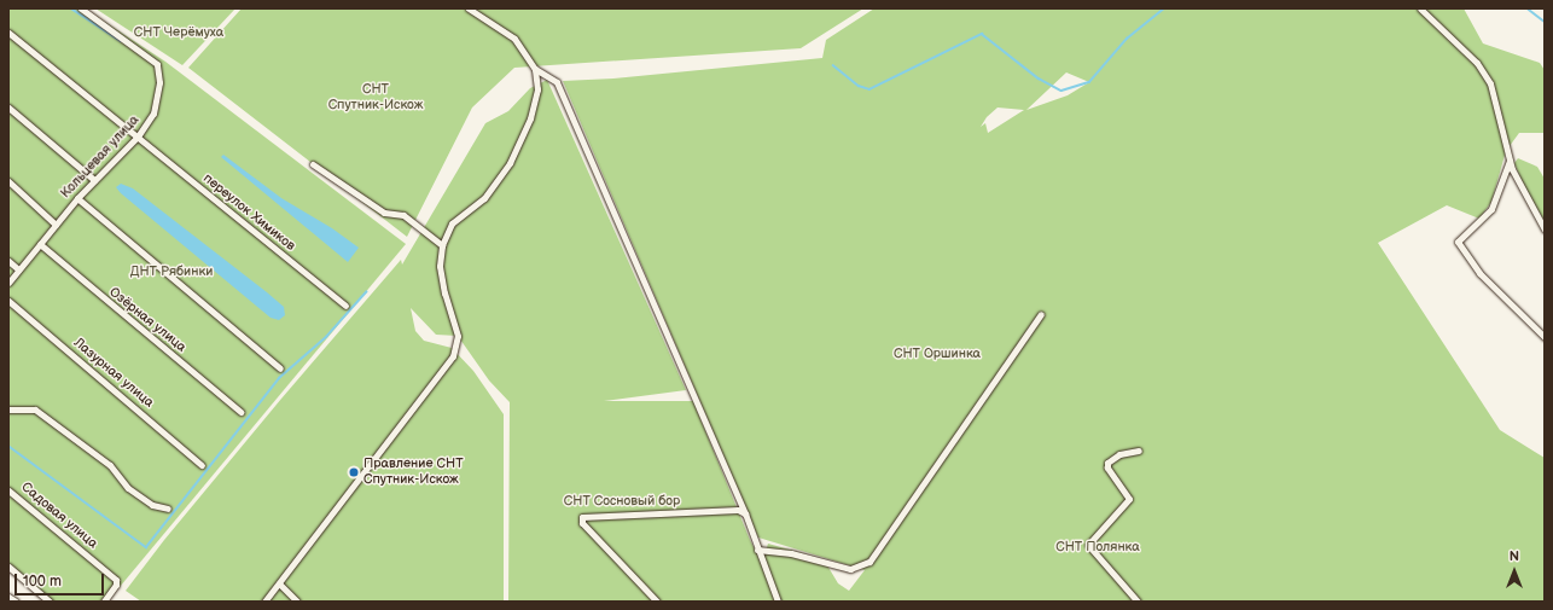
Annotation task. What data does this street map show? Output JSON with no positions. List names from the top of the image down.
{
  "streets": {
    "street": [
      "Кольцевая улица",
      "переулок Химиков",
      "Озёрная улица",
      "Лазурная улица",
      "Садовая улица"
    ]
  },
  "crossings": [
    ["Кольцевая улица", "переулок Химиков"],
    ["Кольцевая улица", "Озёрная улица"]
  ],
  "parks": [
    "СНТ Черёмуха",
    "СНТ Спутник-Искож",
    "ДНТ Рябинки",
    "СНТ Оршинка",
    "СНТ Сосновый бор",
    "СНТ Полянка"
  ],
  "places": ["Правление СНТ Спутник-Искож"],
  "scale_bar": "100 m",
  "north": "top"
}
